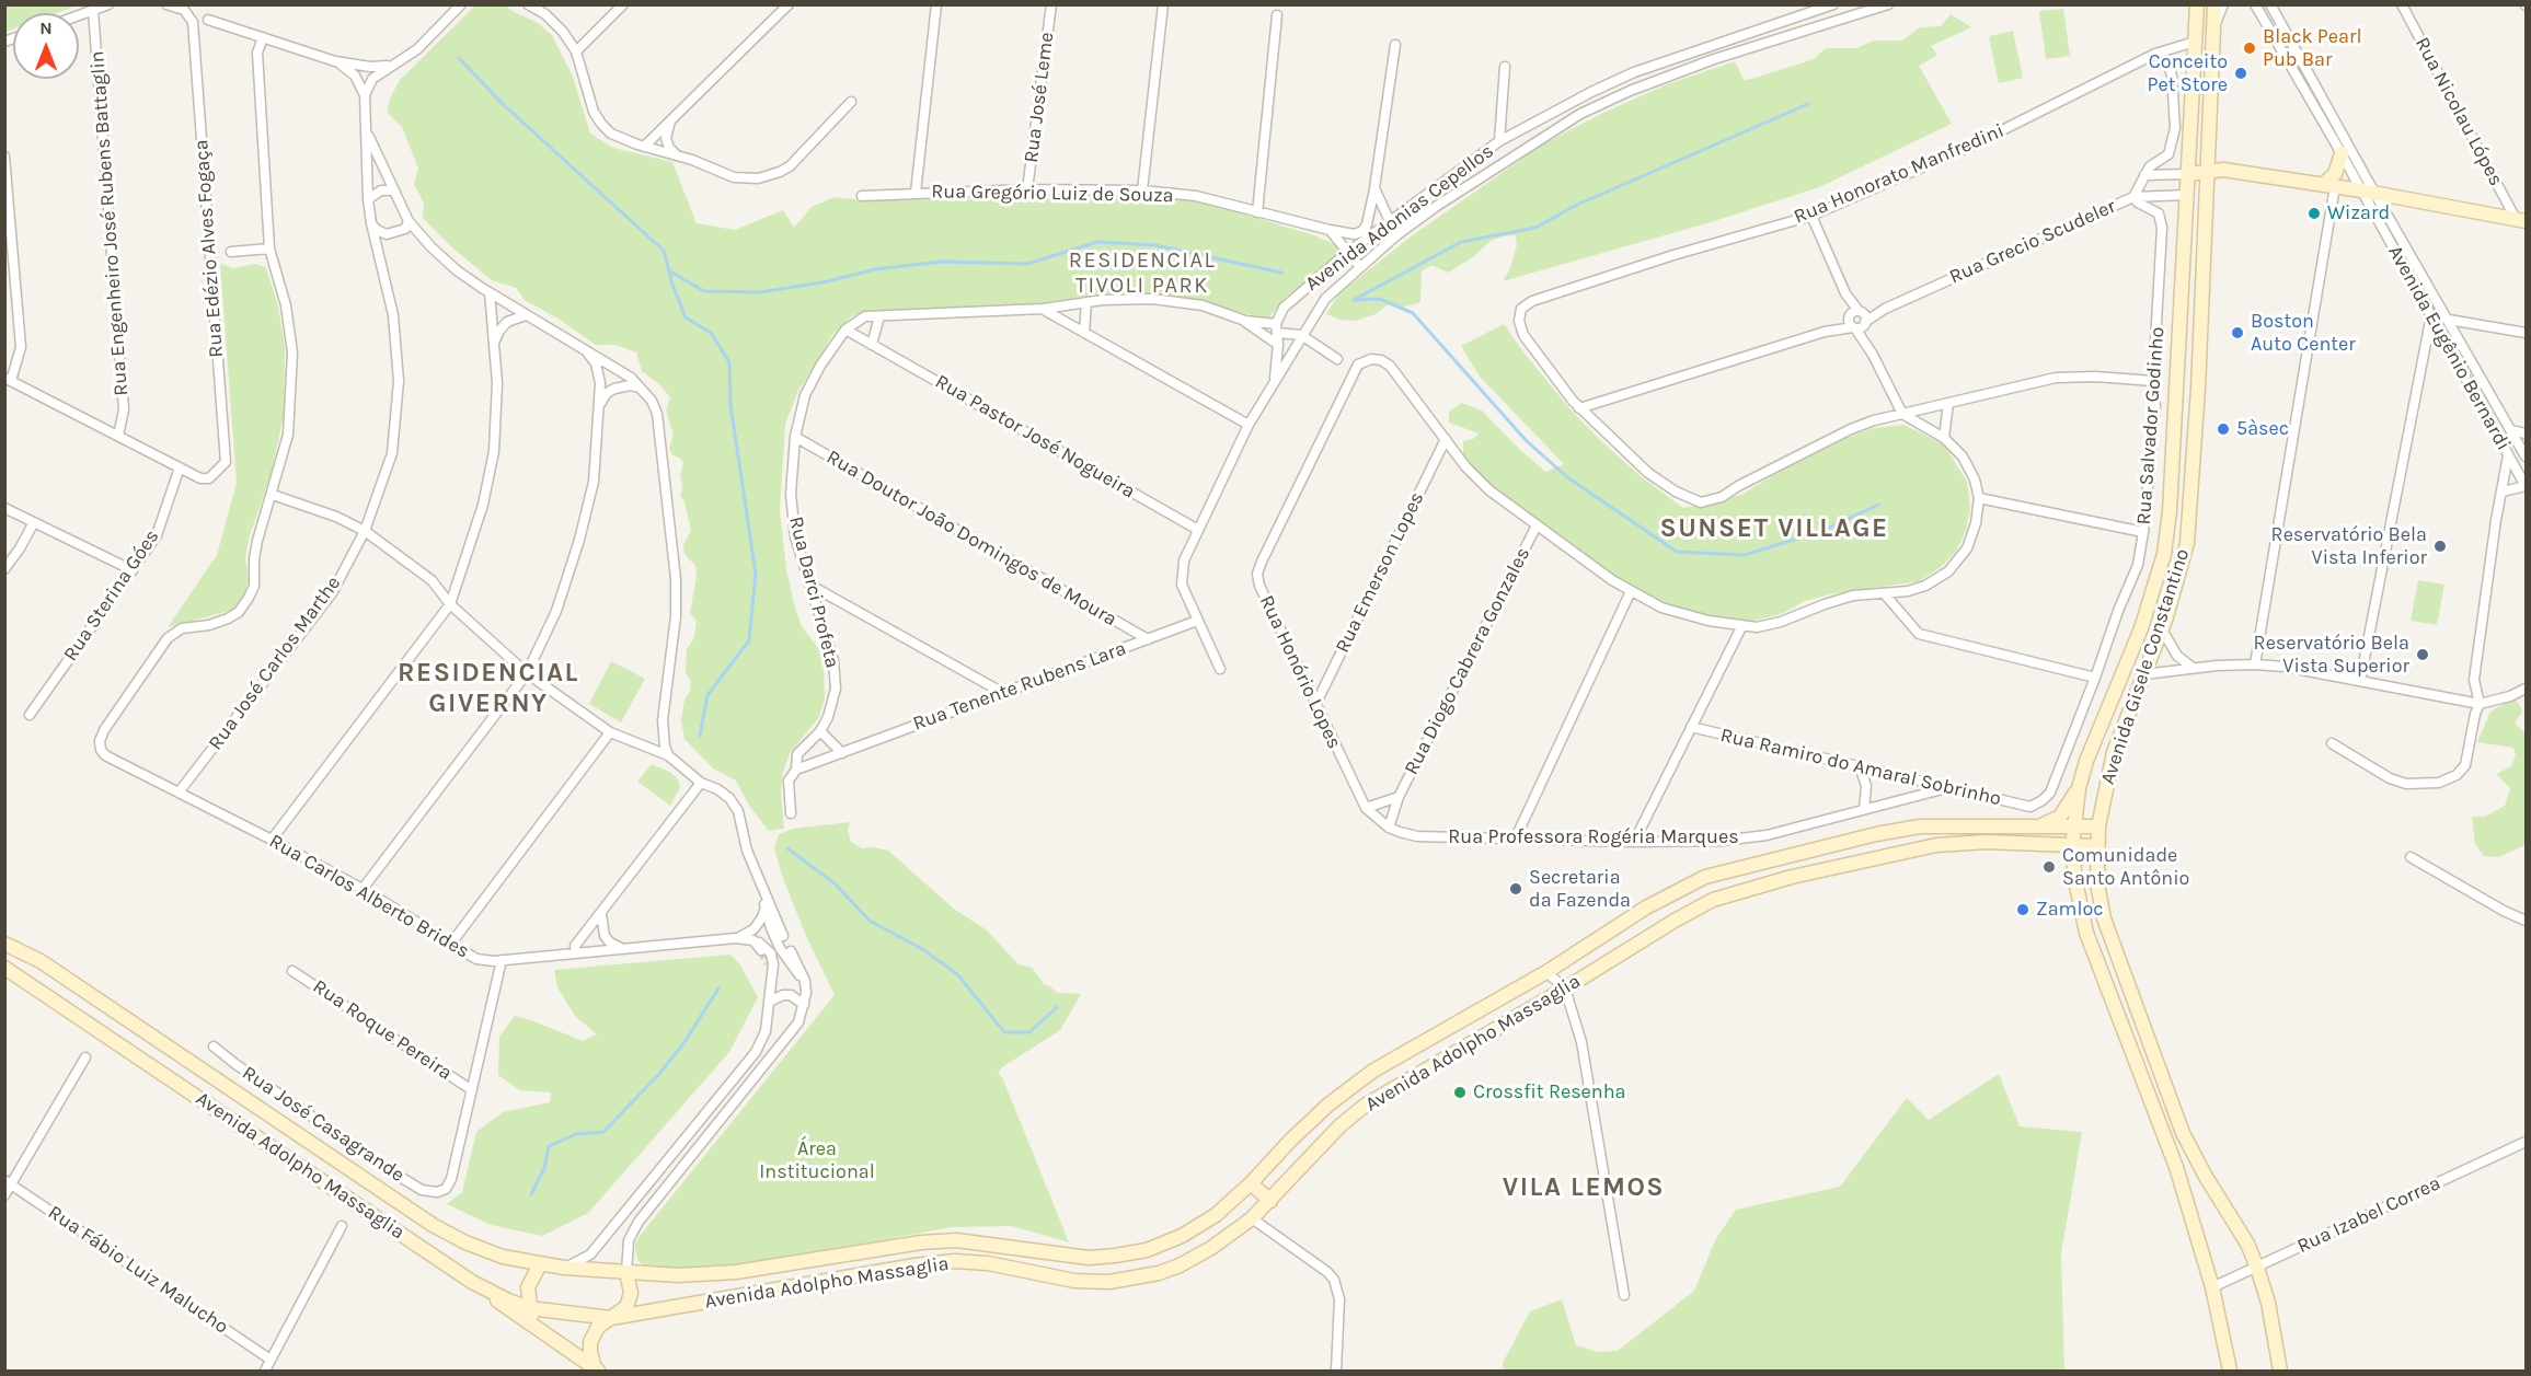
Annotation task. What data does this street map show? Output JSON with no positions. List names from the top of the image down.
{
  "streets": {
    "main road": ["Avenida Gisele Constantino", "Avenida Adolpho Massaglia"],
    "street": [
      "Rua José Leme",
      "Rua Nicolau Lópes",
      "Rua Honorato Manfredini",
      "Rua Gregório Luiz de Souza",
      "Avenida Adonias Cepellos",
      "Rua Engenheiro José Rubens Battaglin",
      "Rua Grecio Scudeler",
      "Rua Edézio Alves Fogaça",
      "Avenida Eugênio Bernardi",
      "Rua Salvador Godinho",
      "Rua Pastor José Nogueira",
      "Rua Doutor João Domingos de Moura",
      "Rua Emerson Lopes",
      "Rua Darci Profeta",
      "Rua Sterina Góes",
      "Rua Diogo Cabrera Gonzales",
      "Rua José Carlos Marthe",
      "Rua Honório Lopes",
      "Rua Tenente Rubens Lara",
      "Rua Ramiro do Amaral Sobrinho",
      "Rua Professora Rogéria Marques",
      "Rua Carlos Alberto Brides",
      "Rua Roque Pereira",
      "Rua José Casagrande",
      "Rua Izabel Correa",
      "Rua Fábio Luiz Malucho"
    ]
  },
  "crossings": [
    ["Rua José Leme", "Rua Gregório Luiz de Souza"],
    ["Rua Honorato Manfredini", "Avenida Gisele Constantino"],
    ["Avenida Adonias Cepellos", "Rua Pastor José Nogueira"],
    ["Avenida Adonias Cepellos", "Rua Tenente Rubens Lara"],
    ["Rua Grecio Scudeler", "Rua Salvador Godinho"],
    ["Rua Grecio Scudeler", "Avenida Gisele Constantino"],
    ["Rua Edézio Alves Fogaça", "Rua Sterina Góes"],
    ["Rua Salvador Godinho", "Rua Ramiro do Amaral Sobrinho"],
    ["Rua Pastor José Nogueira", "Rua Darci Profeta"],
    ["Rua Doutor João Domingos de Moura", "Rua Darci Profeta"],
    ["Rua Doutor João Domingos de Moura", "Rua Tenente Rubens Lara"],
    ["Rua Emerson Lopes", "Rua Honório Lopes"],
    ["Rua Darci Profeta", "Rua Tenente Rubens Lara"],
    ["Rua Diogo Cabrera Gonzales", "Rua Honório Lopes"],
    ["Rua Diogo Cabrera Gonzales", "Rua Professora Rogéria Marques"],
    ["Rua José Carlos Marthe", "Rua Carlos Alberto Brides"],
    ["Avenida Gisele Constantino", "Avenida Adolpho Massaglia"],
    ["Avenida Gisele Constantino", "Rua Izabel Correa"],
    ["Rua Honório Lopes", "Rua Professora Rogéria Marques"],
    ["Rua Ramiro do Amaral Sobrinho", "Rua Professora Rogéria Marques"],
    ["Rua Roque Pereira", "Rua José Casagrande"]
  ],
  "districts": [
    "RESIDENCIAL TIVOLI PARK",
    "SUNSET VILLAGE",
    "RESIDENCIAL GIVERNY",
    "VILA LEMOS"
  ],
  "parks": ["Área Institucional"],
  "places": [
    "Black Pearl Pub Bar",
    "Conceito Pet Store",
    "Wizard",
    "Boston Auto Center",
    "5àsec",
    "Reservatório Bela Vista Inferior",
    "Reservatório Bela Vista Superior",
    "Comunidade Santo Antônio",
    "Secretaria da Fazenda",
    "Zamloc",
    "Crossfit Resenha"
  ],
  "north": "top"
}
